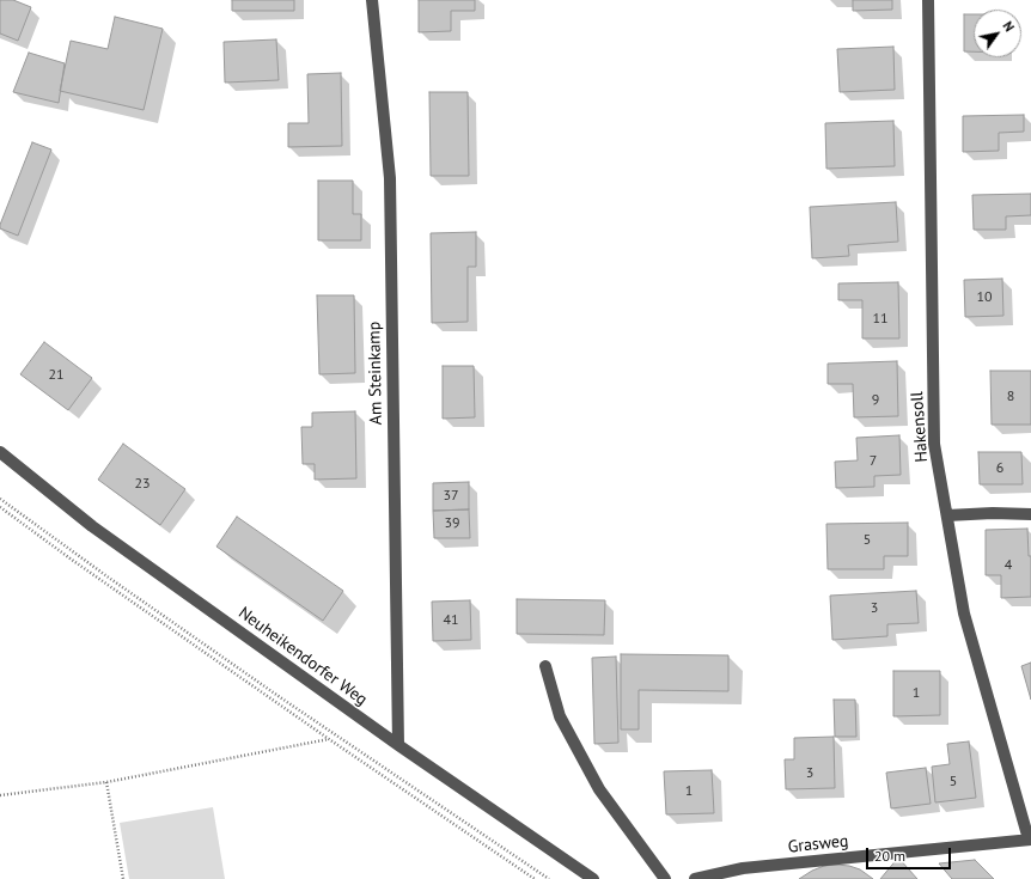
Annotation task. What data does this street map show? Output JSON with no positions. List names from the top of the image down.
{
  "streets": {
    "street": [
      "Am Steinkamp",
      "Hakensoll",
      "Neuheikendorfer Weg",
      "Grasweg"
    ]
  },
  "crossings": [
    ["Am Steinkamp", "Neuheikendorfer Weg"],
    ["Hakensoll", "Grasweg"]
  ],
  "house_numbers": [
    "10",
    "11",
    "21",
    "8",
    "9",
    "7",
    "6",
    "23",
    "37",
    "39",
    "5",
    "4",
    "3",
    "41",
    "1",
    "3",
    "5",
    "1"
  ],
  "scale_bar": "20 m",
  "north": "top right"
}
